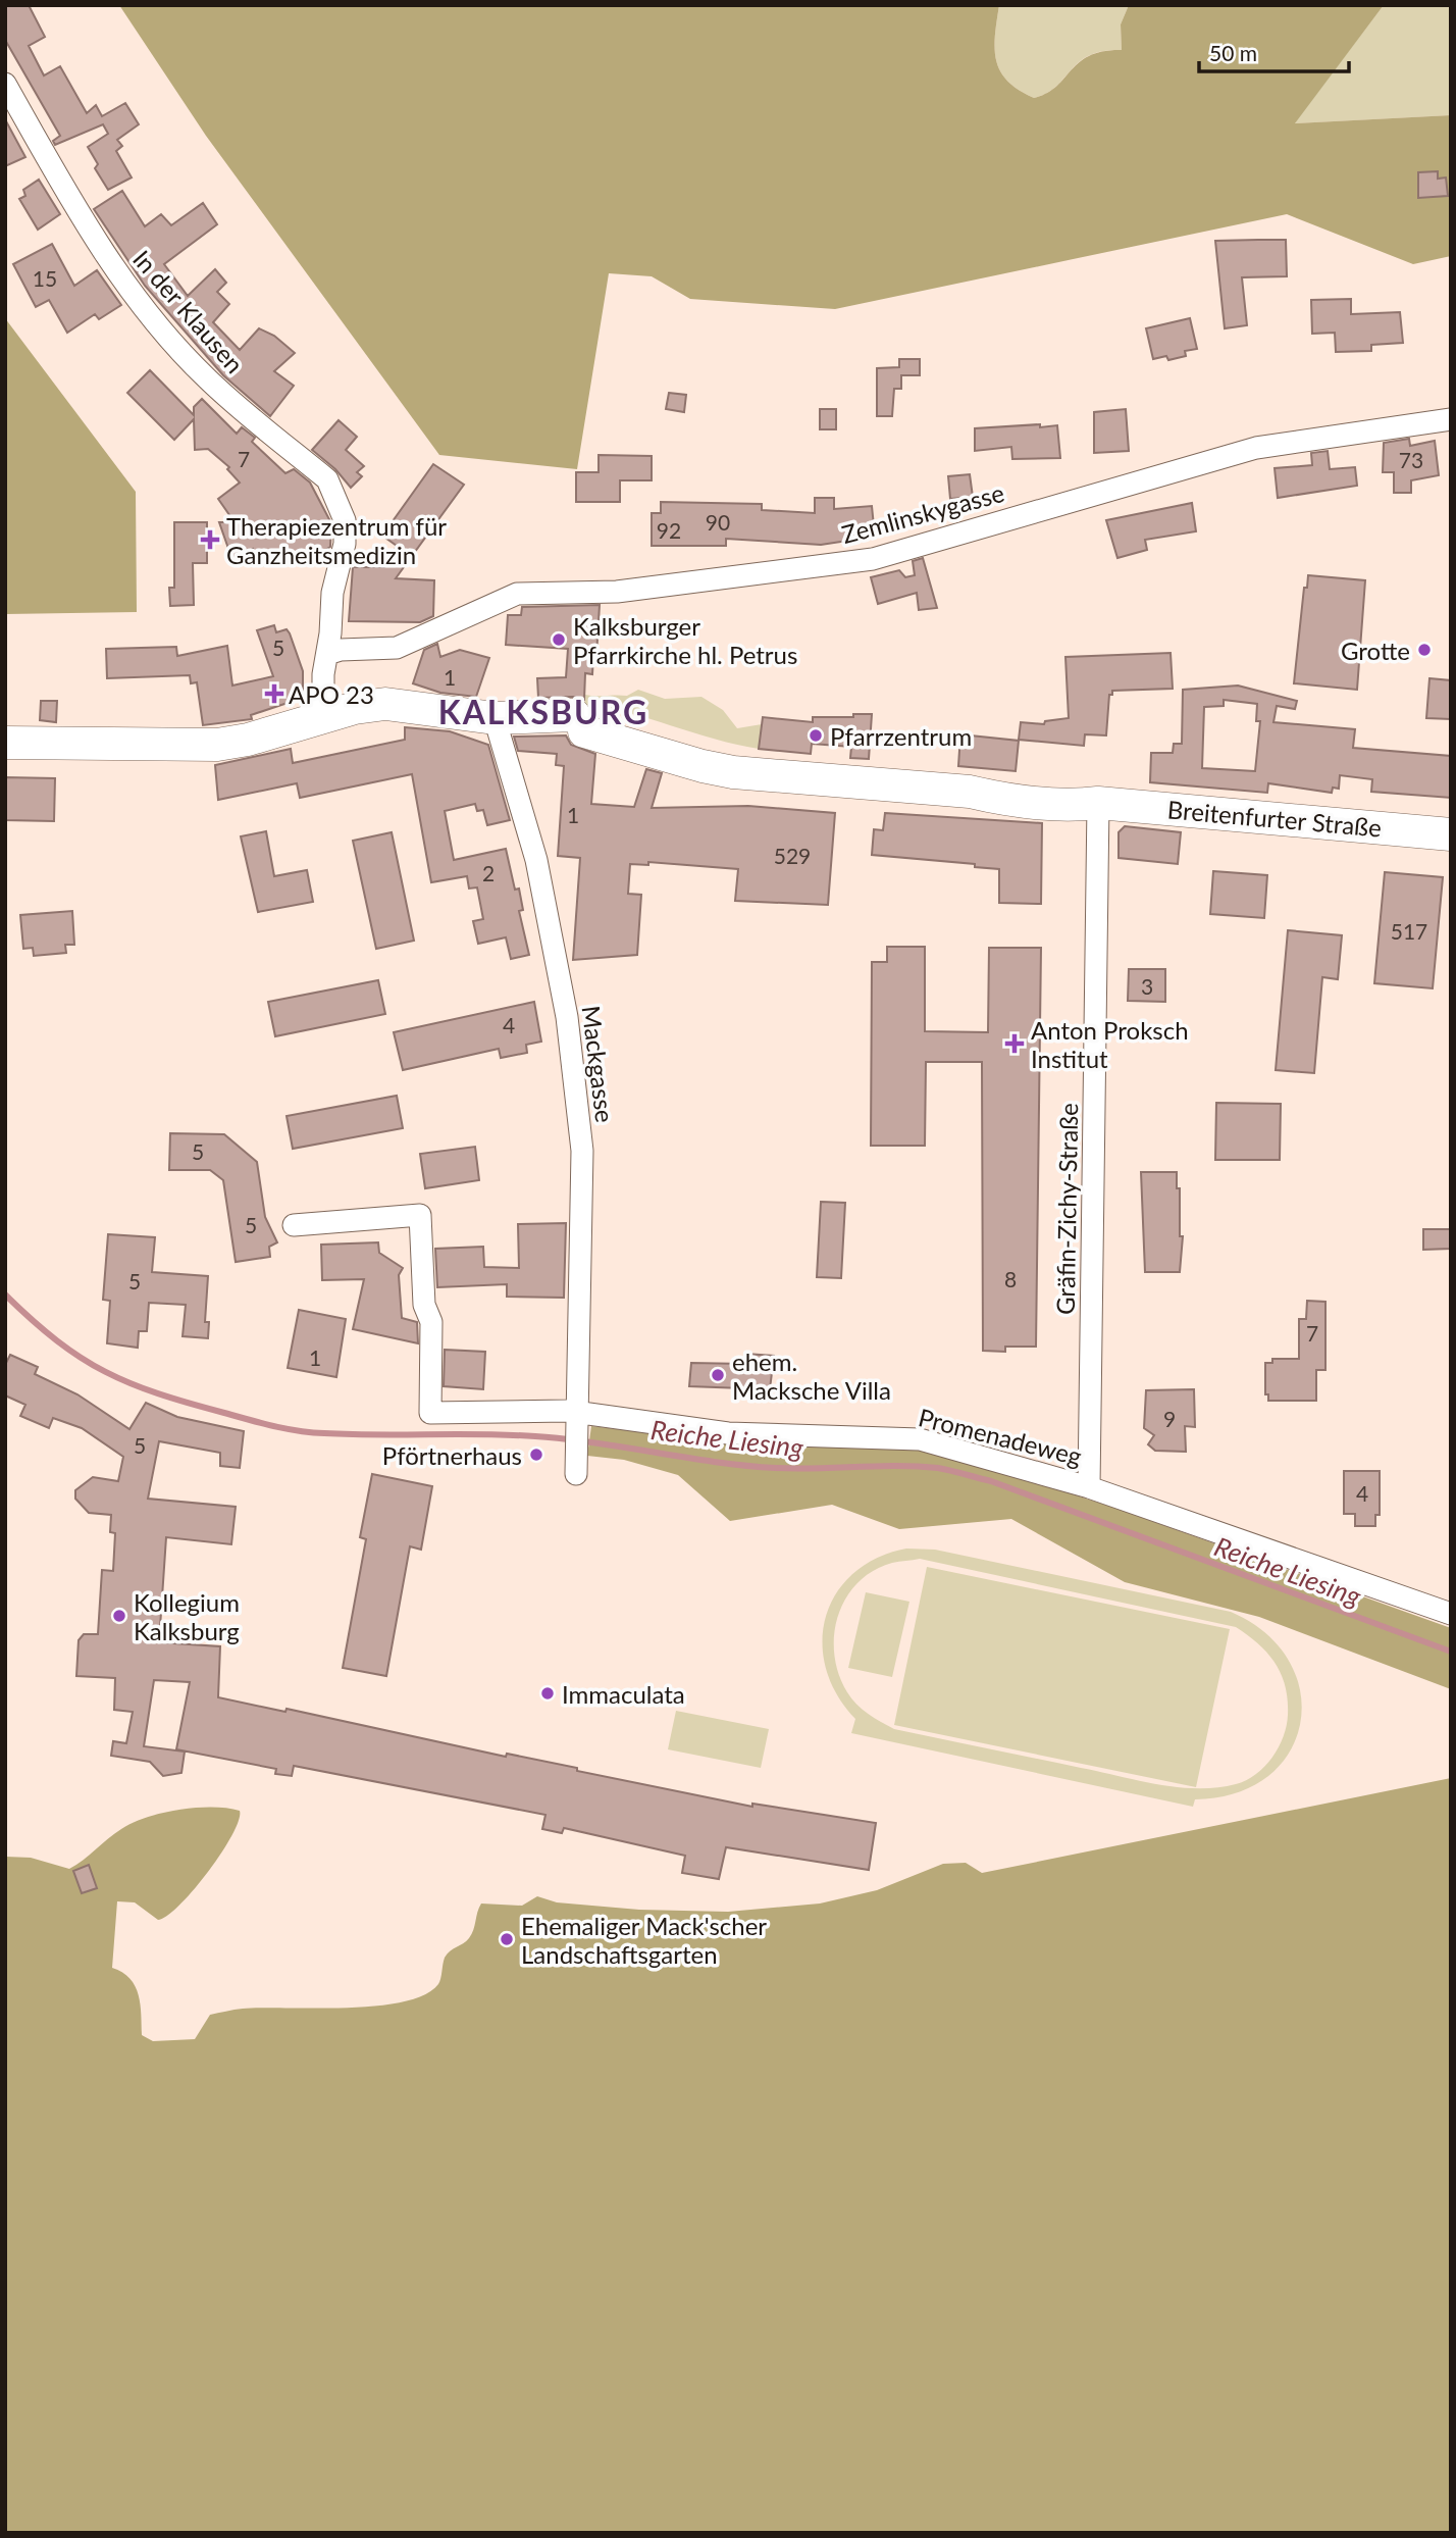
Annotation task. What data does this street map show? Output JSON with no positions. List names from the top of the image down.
{
  "streets": {
    "main road": ["Breitenfurter Straße"],
    "street": [
      "In der Klausen",
      "Zemlinskygasse",
      "Mackgasse",
      "Gräfin-Zichy-Straße",
      "Promenadeweg"
    ]
  },
  "crossings": [
    ["In der Klausen", "Zemlinskygasse"],
    ["In der Klausen", "Breitenfurter Straße"],
    ["Breitenfurter Straße", "Mackgasse"],
    ["Breitenfurter Straße", "Gräfin-Zichy-Straße"],
    ["Mackgasse", "Promenadeweg"],
    ["Gräfin-Zichy-Straße", "Promenadeweg"]
  ],
  "districts": ["KALKSBURG"],
  "water": ["Reiche Liesing"],
  "places": {
    "health": ["Therapiezentrum für Ganzheitsmedizin", "APO 23", "Anton Proksch Institut"],
    "other": [
      "Kalksburger Pfarrkirche hl. Petrus",
      "Grotte",
      "Pfarrzentrum",
      "ehem. Macksche Villa",
      "Pförtnerhaus",
      "Kollegium Kalksburg",
      "Immaculata",
      "Ehemaliger Mack'scher Landschaftsgarten"
    ]
  },
  "house_numbers": [
    "15",
    "7",
    "73",
    "90",
    "92",
    "5",
    "1",
    "1",
    "529",
    "2",
    "517",
    "3",
    "4",
    "5",
    "5",
    "8",
    "5",
    "7",
    "1",
    "9",
    "5",
    "4"
  ],
  "scale_bar": "50 m"
}
